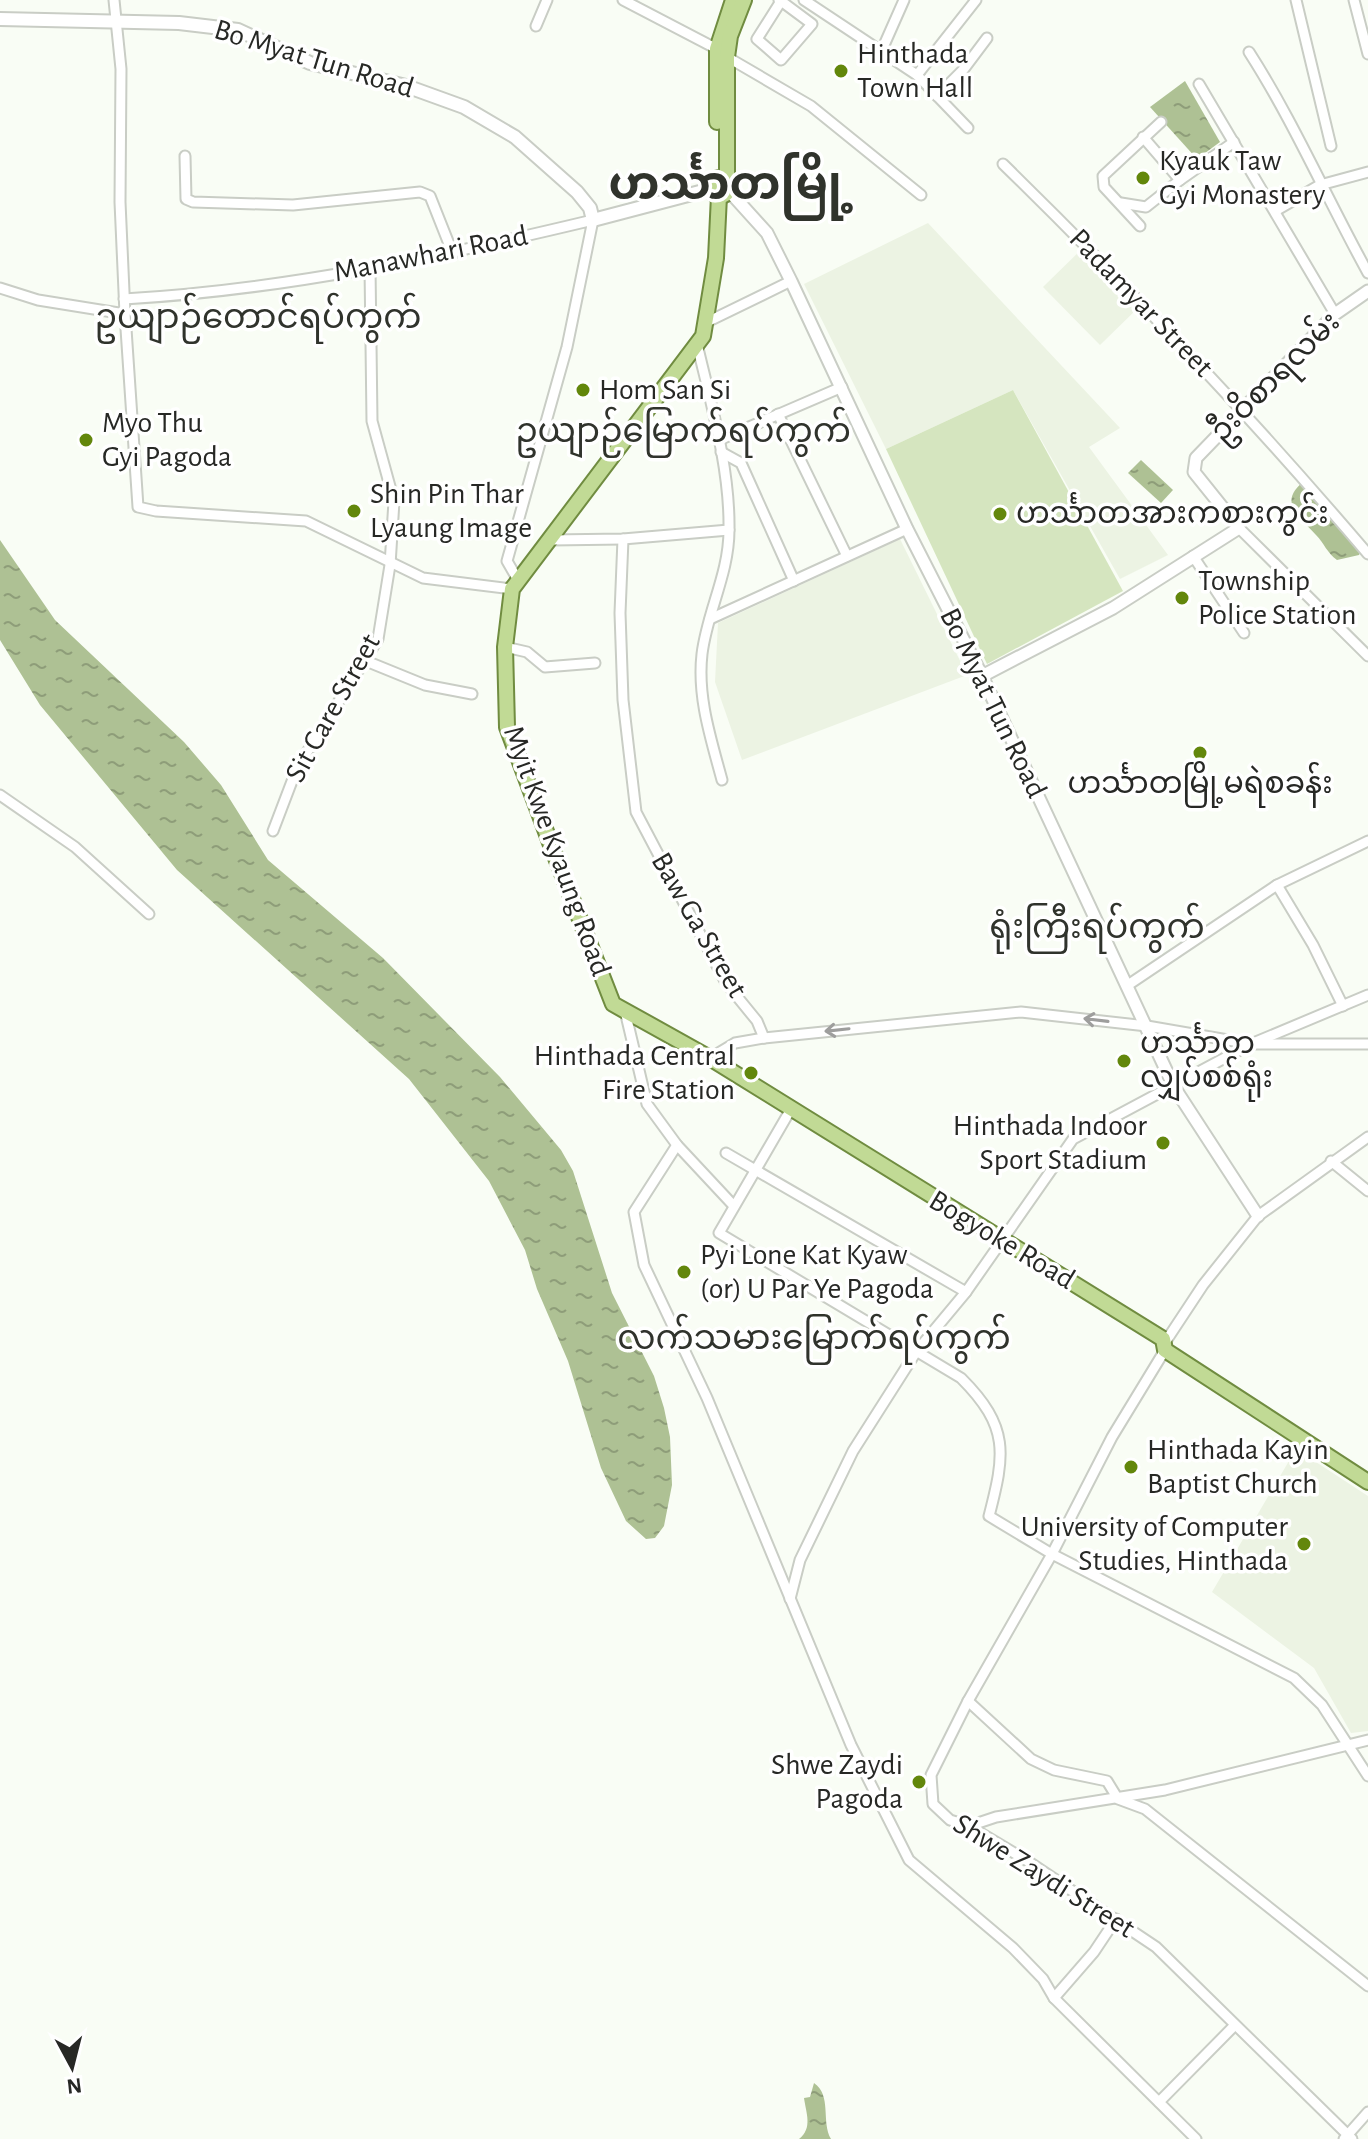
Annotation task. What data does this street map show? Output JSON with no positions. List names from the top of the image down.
{
  "streets": {
    "main road": ["Bo Myat Tun Road", "Myit Kwe Kyaung Road", "Bogyoke Road"],
    "street": [
      "Manawhari Road",
      "Padamyar Street",
      "ဦးဝိစာရလမ်း",
      "Sit Care Street",
      "Baw Ga Street",
      "Shwe Zaydi Street"
    ]
  },
  "crossings": [
    ["Bo Myat Tun Road", "Manawhari Road"],
    ["Bo Myat Tun Road", "Shwe Zaydi Street"],
    ["Manawhari Road", "Sit Care Street"],
    ["Padamyar Street", "ဦးဝိစာရလမ်း"],
    ["Myit Kwe Kyaung Road", "Bogyoke Road"],
    ["Bogyoke Road", "Shwe Zaydi Street"]
  ],
  "districts": [
    "ဟင်္သာတမြို့",
    "ဥယျာဉ်တောင်ရပ်ကွက်",
    "ဥယျာဉ်မြောက်ရပ်ကွက်",
    "ရုံးကြီးရပ်ကွက်",
    "လက်သမားမြောက်ရပ်ကွက်"
  ],
  "places": [
    "Hinthada Town Hall",
    "Kyauk Taw Gyi Monastery",
    "Hom San Si",
    "Myo Thu Gyi Pagoda",
    "Shin Pin Thar Lyaung Image",
    "ဟင်္သာတအားကစားကွင်း",
    "Township Police Station",
    "ဟင်္သာတမြို့မရဲစခန်း",
    "ဟင်္သာတ လျှပ်စစ်ရုံး",
    "Hinthada Central Fire Station",
    "Hinthada Indoor Sport Stadium",
    "Pyi Lone Kat Kyaw (or) U Par Ye Pagoda",
    "Hinthada Kayin Baptist Church",
    "University of Computer Studies, Hinthada",
    "Shwe Zaydi Pagoda"
  ],
  "north": "bottom"
}
